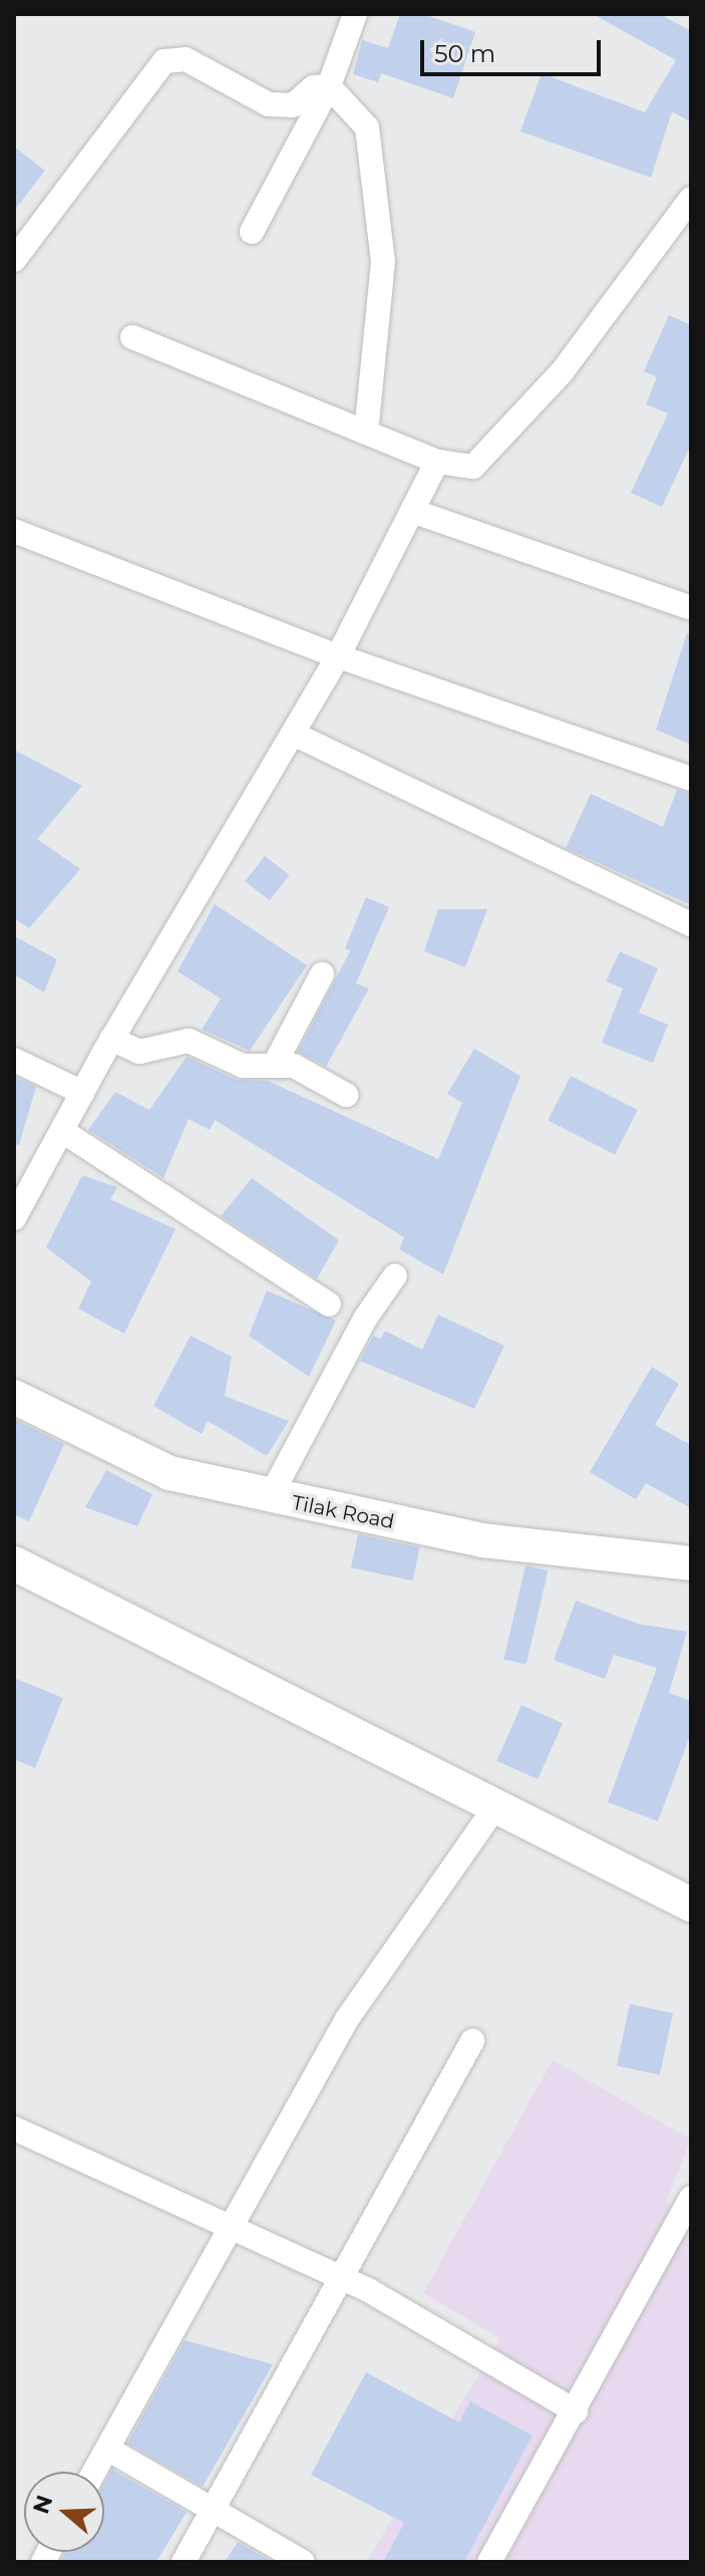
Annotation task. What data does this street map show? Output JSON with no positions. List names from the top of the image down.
{
  "streets": {
    "street": ["Tilak Road"]
  },
  "scale_bar": "50 m",
  "north": "left"
}
